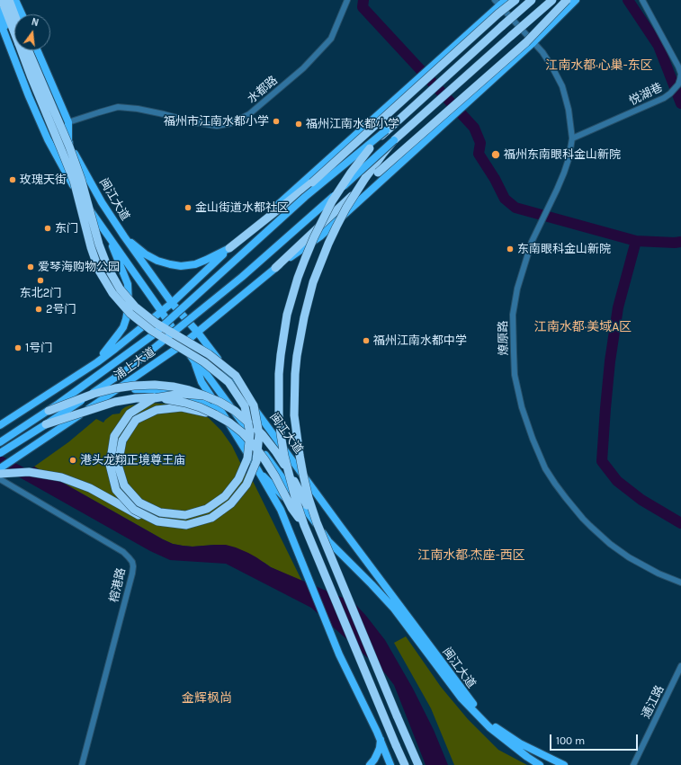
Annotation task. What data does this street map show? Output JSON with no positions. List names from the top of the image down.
{
  "streets": {
    "main road": ["闽江大道", "浦上大道"],
    "street": [
      "水都路",
      "悦湖巷",
      "燎原路",
      "榕港路",
      "通江路"
    ]
  },
  "crossings": [
    ["水都路", "闽江大道"],
    ["悦湖巷", "燎原路"],
    ["闽江大道", "浦上大道"],
    ["燎原路", "浦上大道"]
  ],
  "districts": [
    "江南水都·心巢-东区",
    "江南水都·美域A区",
    "江南水都·杰座-西区",
    "金辉枫尚"
  ],
  "places": [
    "福州市江南水都小学",
    "福州江南水都小学",
    "福州东南眼科金山新院",
    "玫瑰天街",
    "金山街道水都社区",
    "东门",
    "东南眼科金山新院",
    "爱琴海购物公园",
    "东北2门",
    "2号门",
    "福州江南水都中学",
    "1号门",
    "港头龙翔正境尊王庙"
  ],
  "scale_bar": "100 m",
  "north": "top"
}
